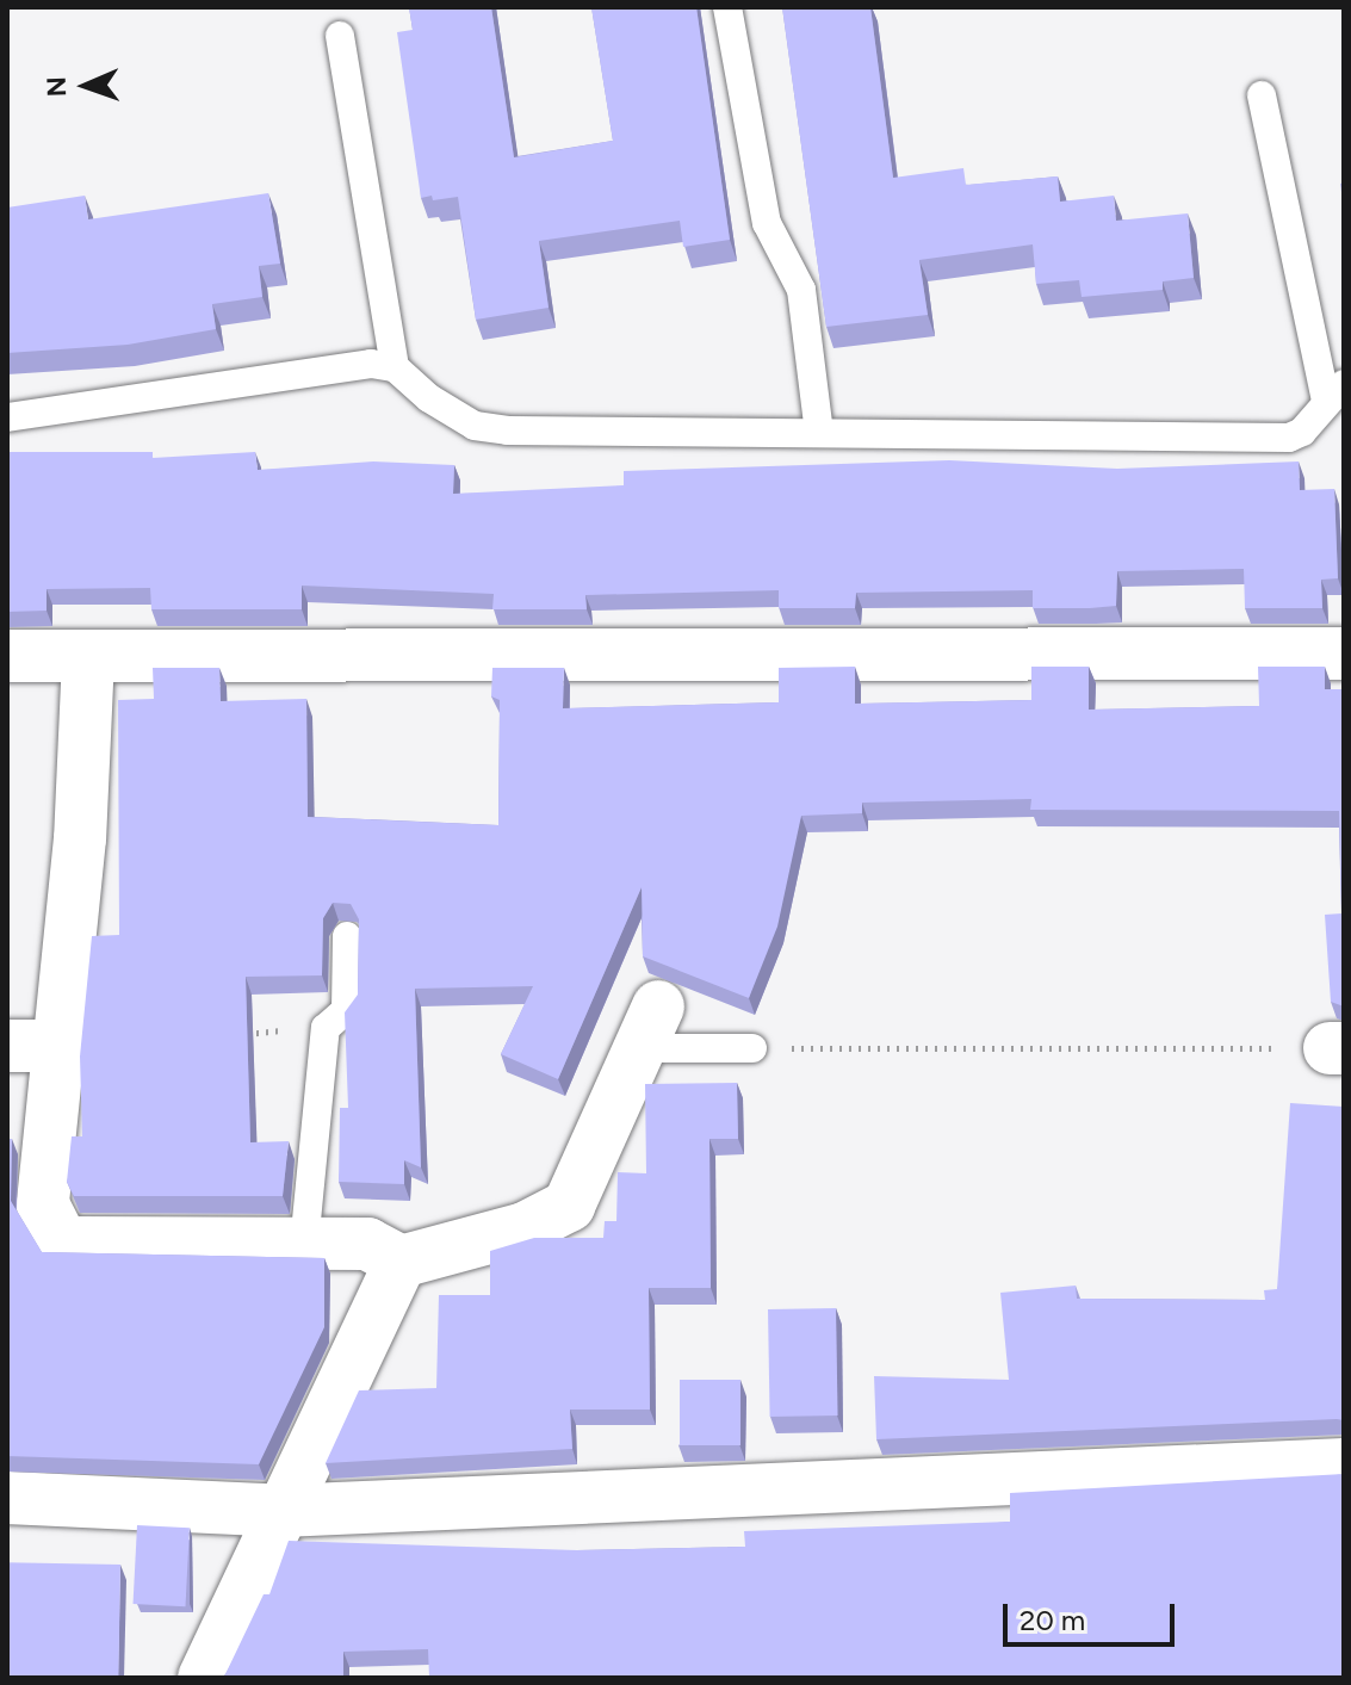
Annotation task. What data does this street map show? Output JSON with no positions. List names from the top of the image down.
{
  "scale_bar": "20 m",
  "north": "left"
}
